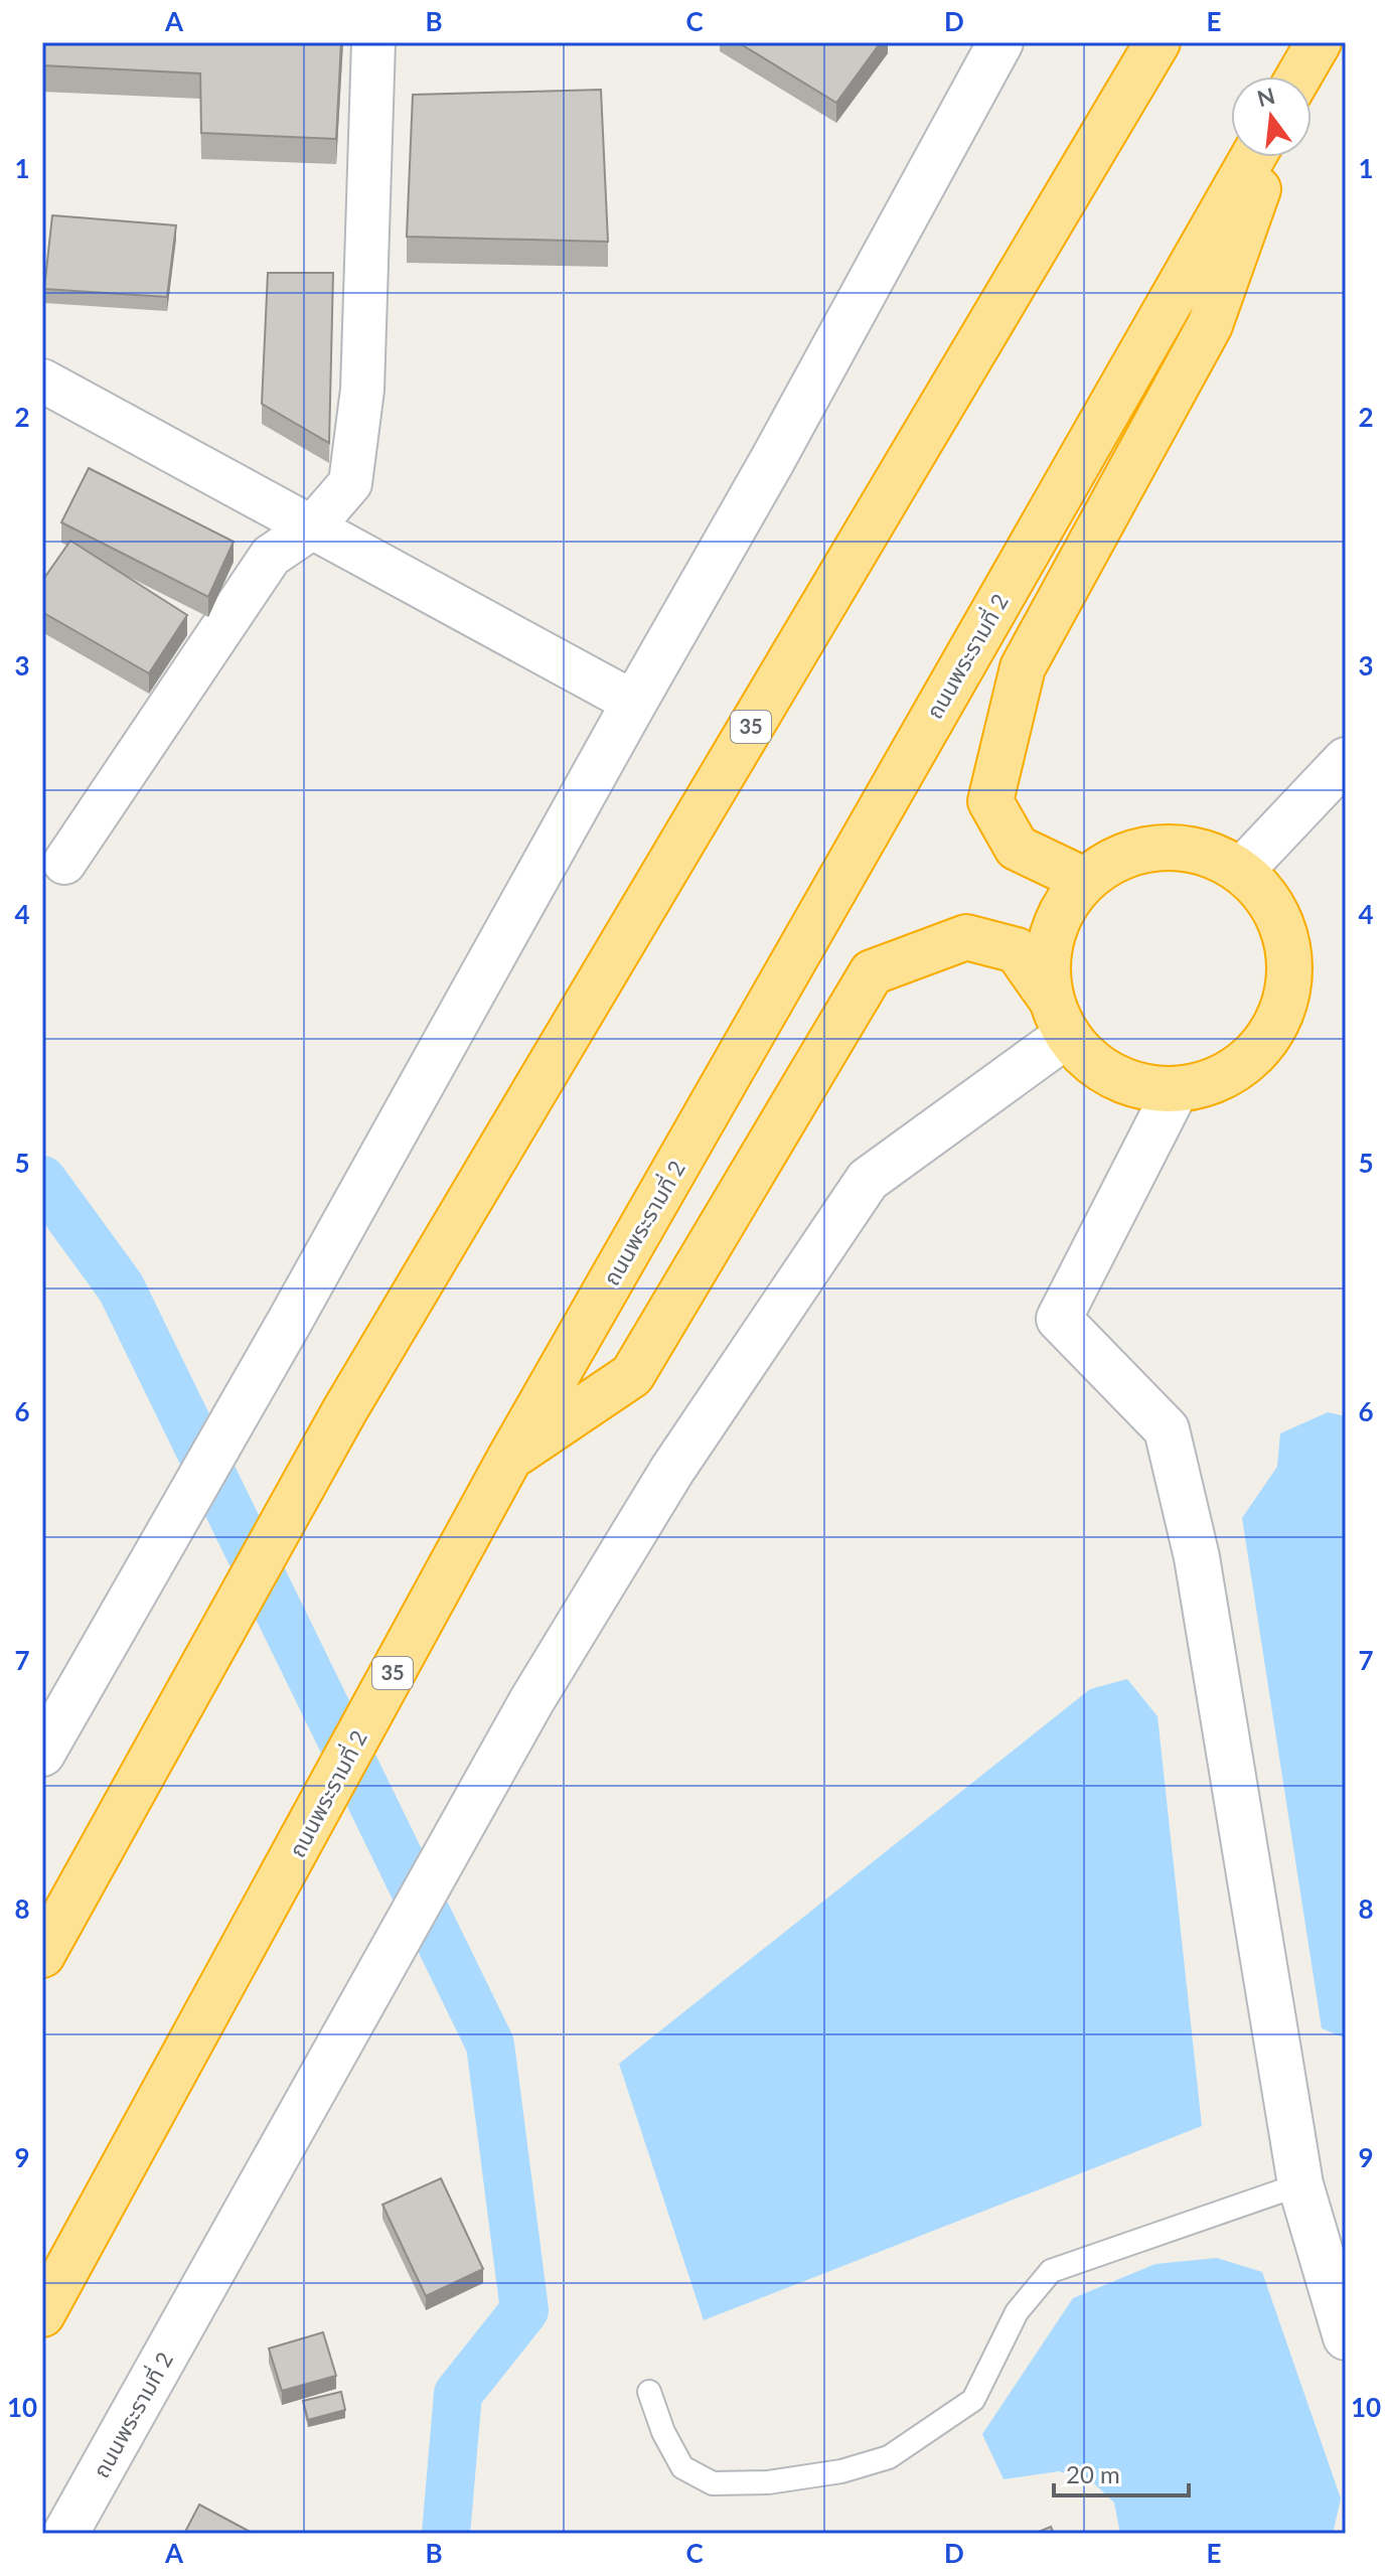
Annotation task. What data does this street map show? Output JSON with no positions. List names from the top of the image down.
{
  "streets": {
    "highway": ["ถนนพระรามที่ 2", "35"]
  },
  "scale_bar": "20 m",
  "north": "top",
  "grid": {
    "columns": [
      "A",
      "B",
      "C",
      "D",
      "E"
    ],
    "rows": [
      "1",
      "2",
      "3",
      "4",
      "5",
      "6",
      "7",
      "8",
      "9",
      "10"
    ]
  }
}
